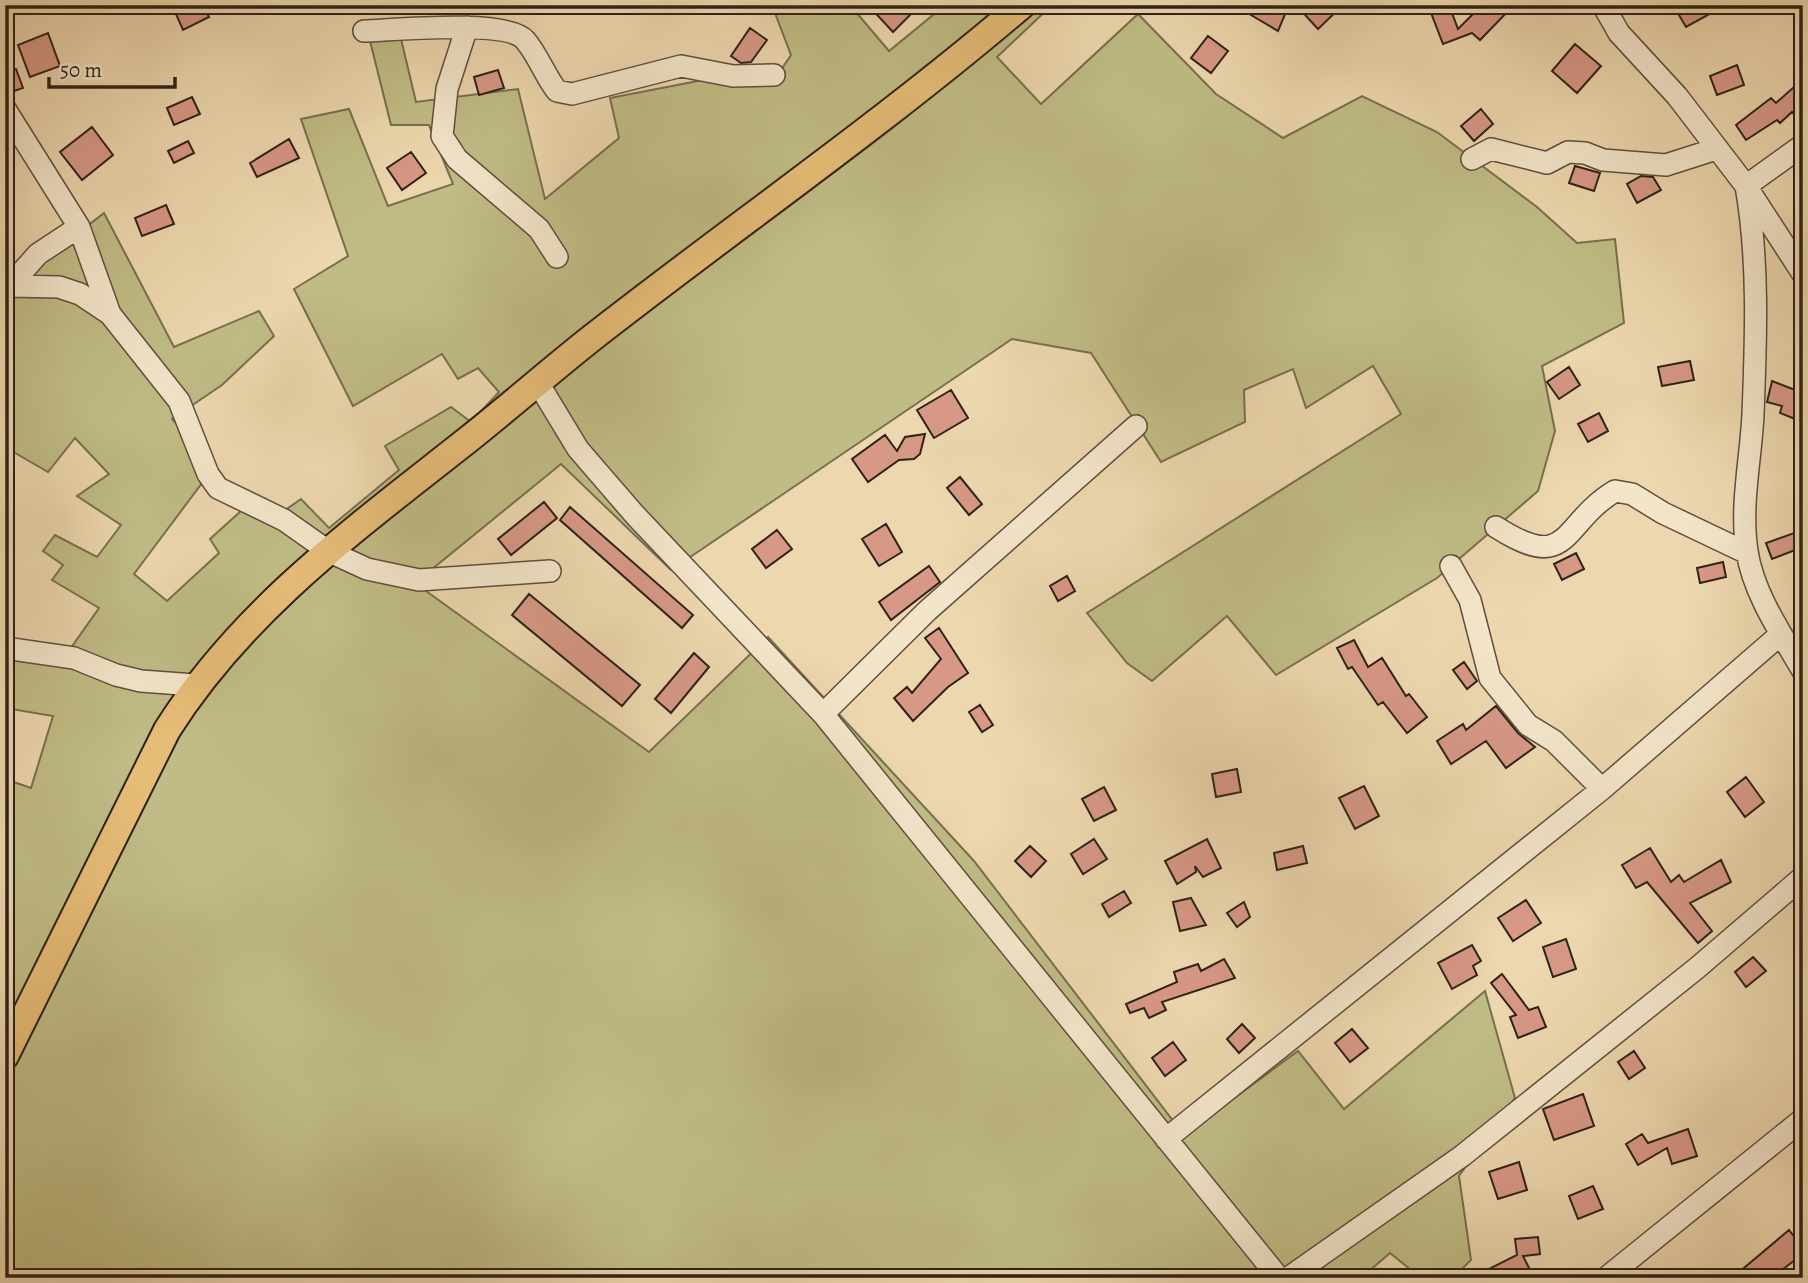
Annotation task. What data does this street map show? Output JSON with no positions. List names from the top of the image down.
{
  "scale_bar": "50 m"
}
